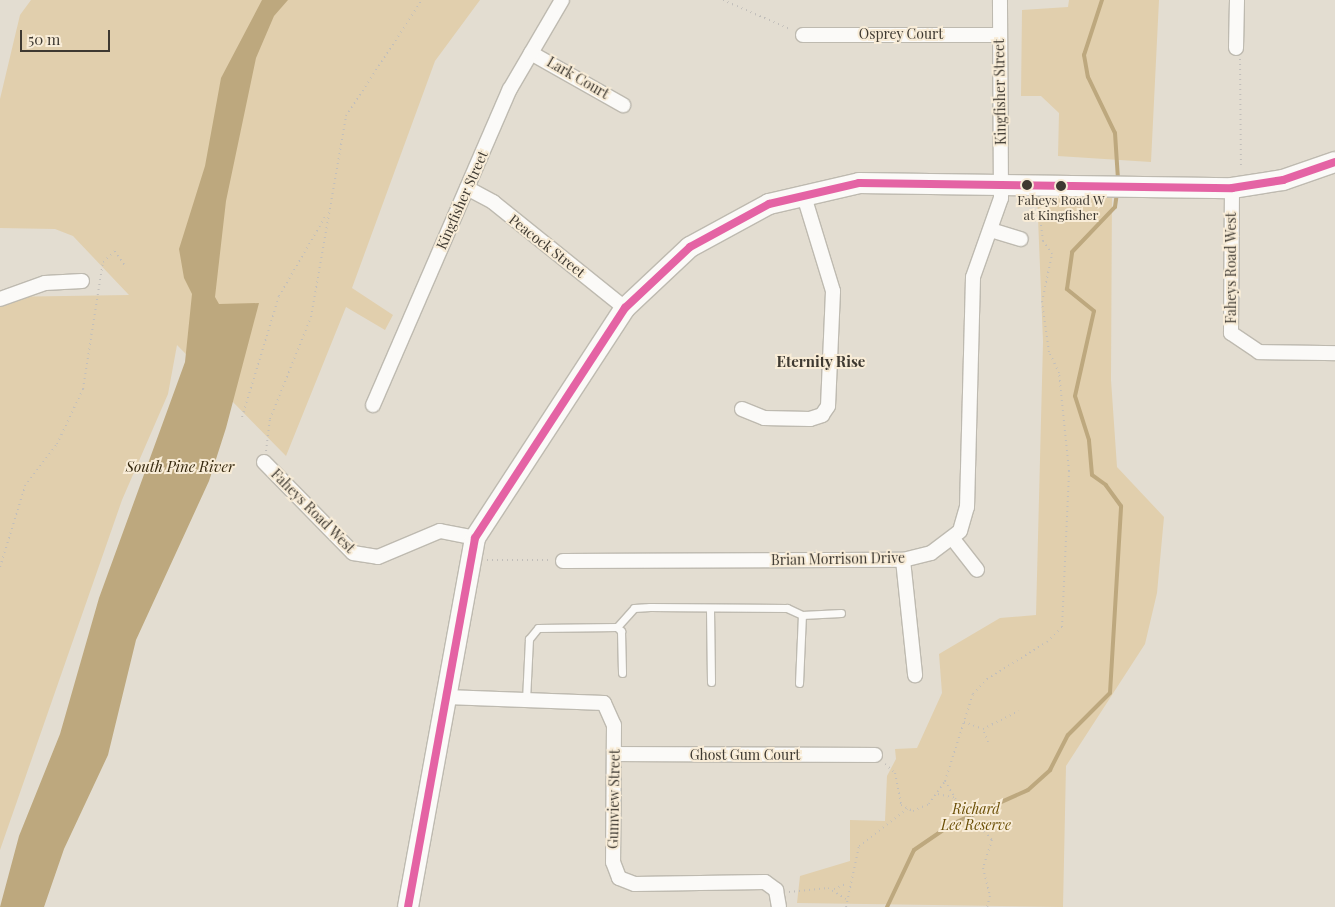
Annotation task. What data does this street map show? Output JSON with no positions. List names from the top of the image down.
{
  "streets": {
    "street": [
      "Osprey Court",
      "Lark Court",
      "Kingfisher Street",
      "Peacock Street",
      "Faheys Road West",
      "Brian Morrison Drive",
      "Ghost Gum Court",
      "Gumview Street"
    ]
  },
  "crossings": [
    ["Osprey Court", "Kingfisher Street"],
    ["Lark Court", "Kingfisher Street"],
    ["Kingfisher Street", "Peacock Street"],
    ["Ghost Gum Court", "Gumview Street"]
  ],
  "districts": ["Eternity Rise"],
  "water": ["South Pine River"],
  "parks": ["Richard Lee Reserve"],
  "places": ["Faheys Road W at Kingfisher"],
  "scale_bar": "50 m"
}
